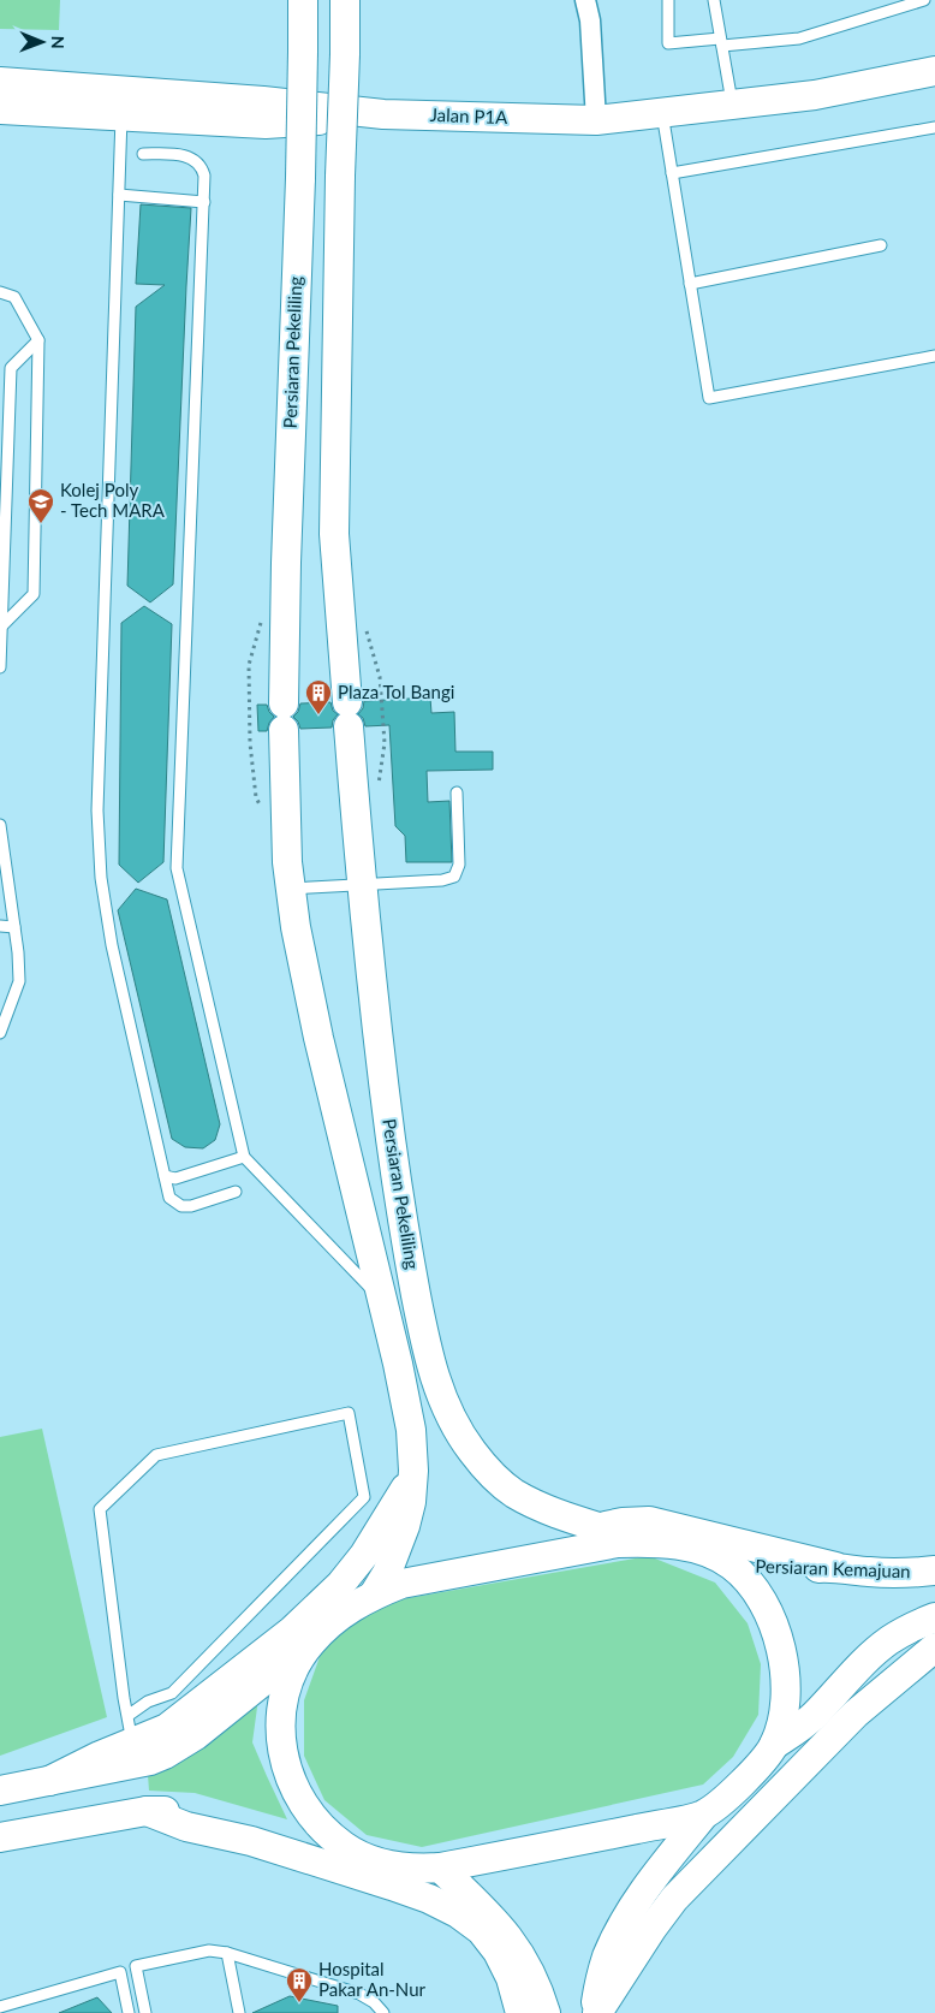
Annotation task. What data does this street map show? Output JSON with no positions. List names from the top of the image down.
{
  "streets": {
    "main road": ["Jalan P1A", "Persiaran Pekeliling", "Persiaran Kemajuan"]
  },
  "places": {
    "school or university": ["Kolej Poly - Tech MARA"],
    "building": ["Plaza Tol Bangi", "Hospital Pakar An-Nur"]
  },
  "north": "right"
}
